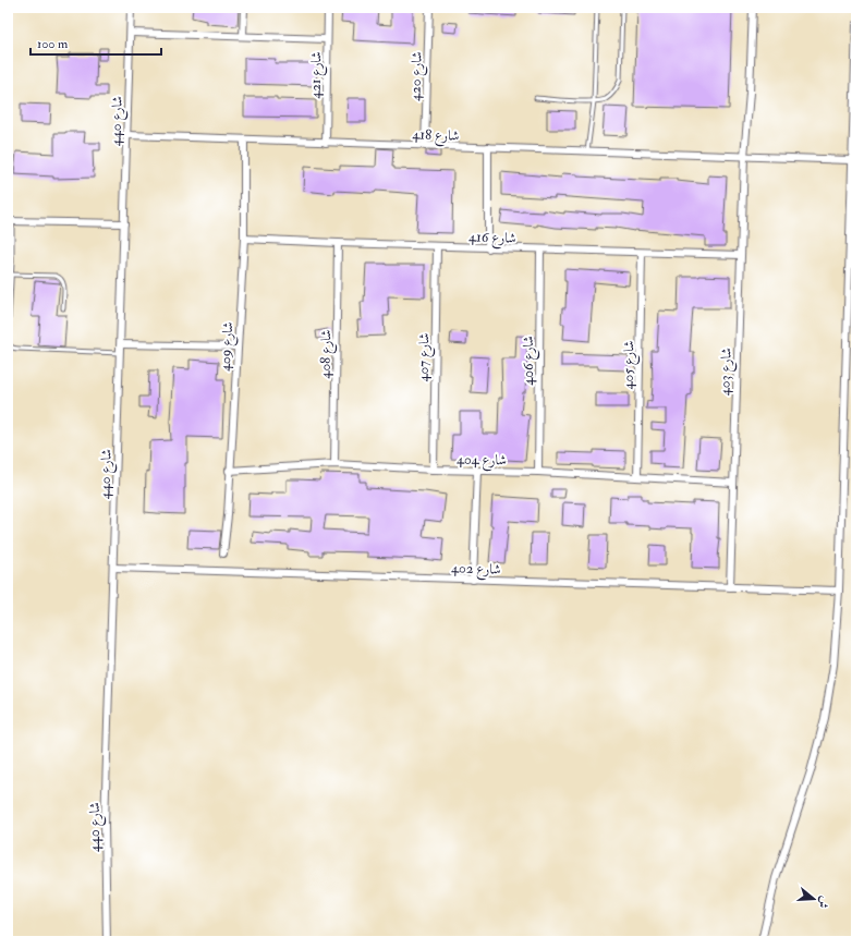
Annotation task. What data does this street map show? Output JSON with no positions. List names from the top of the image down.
{
  "streets": {
    "street": [
      "شارع 421",
      "شارع 420",
      "شارع 440",
      "شارع 418",
      "شارع 416",
      "شارع 409",
      "شارع 408",
      "شارع 407",
      "شارع 406",
      "شارع 405",
      "شارع 403",
      "شارع 404",
      "شارع 402"
    ]
  },
  "crossings": [
    ["شارع 421", "شارع 418"],
    ["شارع 420", "شارع 418"],
    ["شارع 440", "شارع 418"],
    ["شارع 440", "شارع 402"],
    ["شارع 418", "شارع 409"],
    ["شارع 418", "شارع 403"],
    ["شارع 416", "شارع 409"],
    ["شارع 416", "شارع 408"],
    ["شارع 416", "شارع 407"],
    ["شارع 416", "شارع 406"],
    ["شارع 416", "شارع 405"],
    ["شارع 416", "شارع 403"],
    ["شارع 409", "شارع 404"],
    ["شارع 408", "شارع 404"],
    ["شارع 407", "شارع 404"],
    ["شارع 406", "شارع 404"],
    ["شارع 405", "شارع 404"],
    ["شارع 403", "شارع 404"],
    ["شارع 403", "شارع 402"]
  ],
  "scale_bar": "100 m",
  "north": "right"
}
